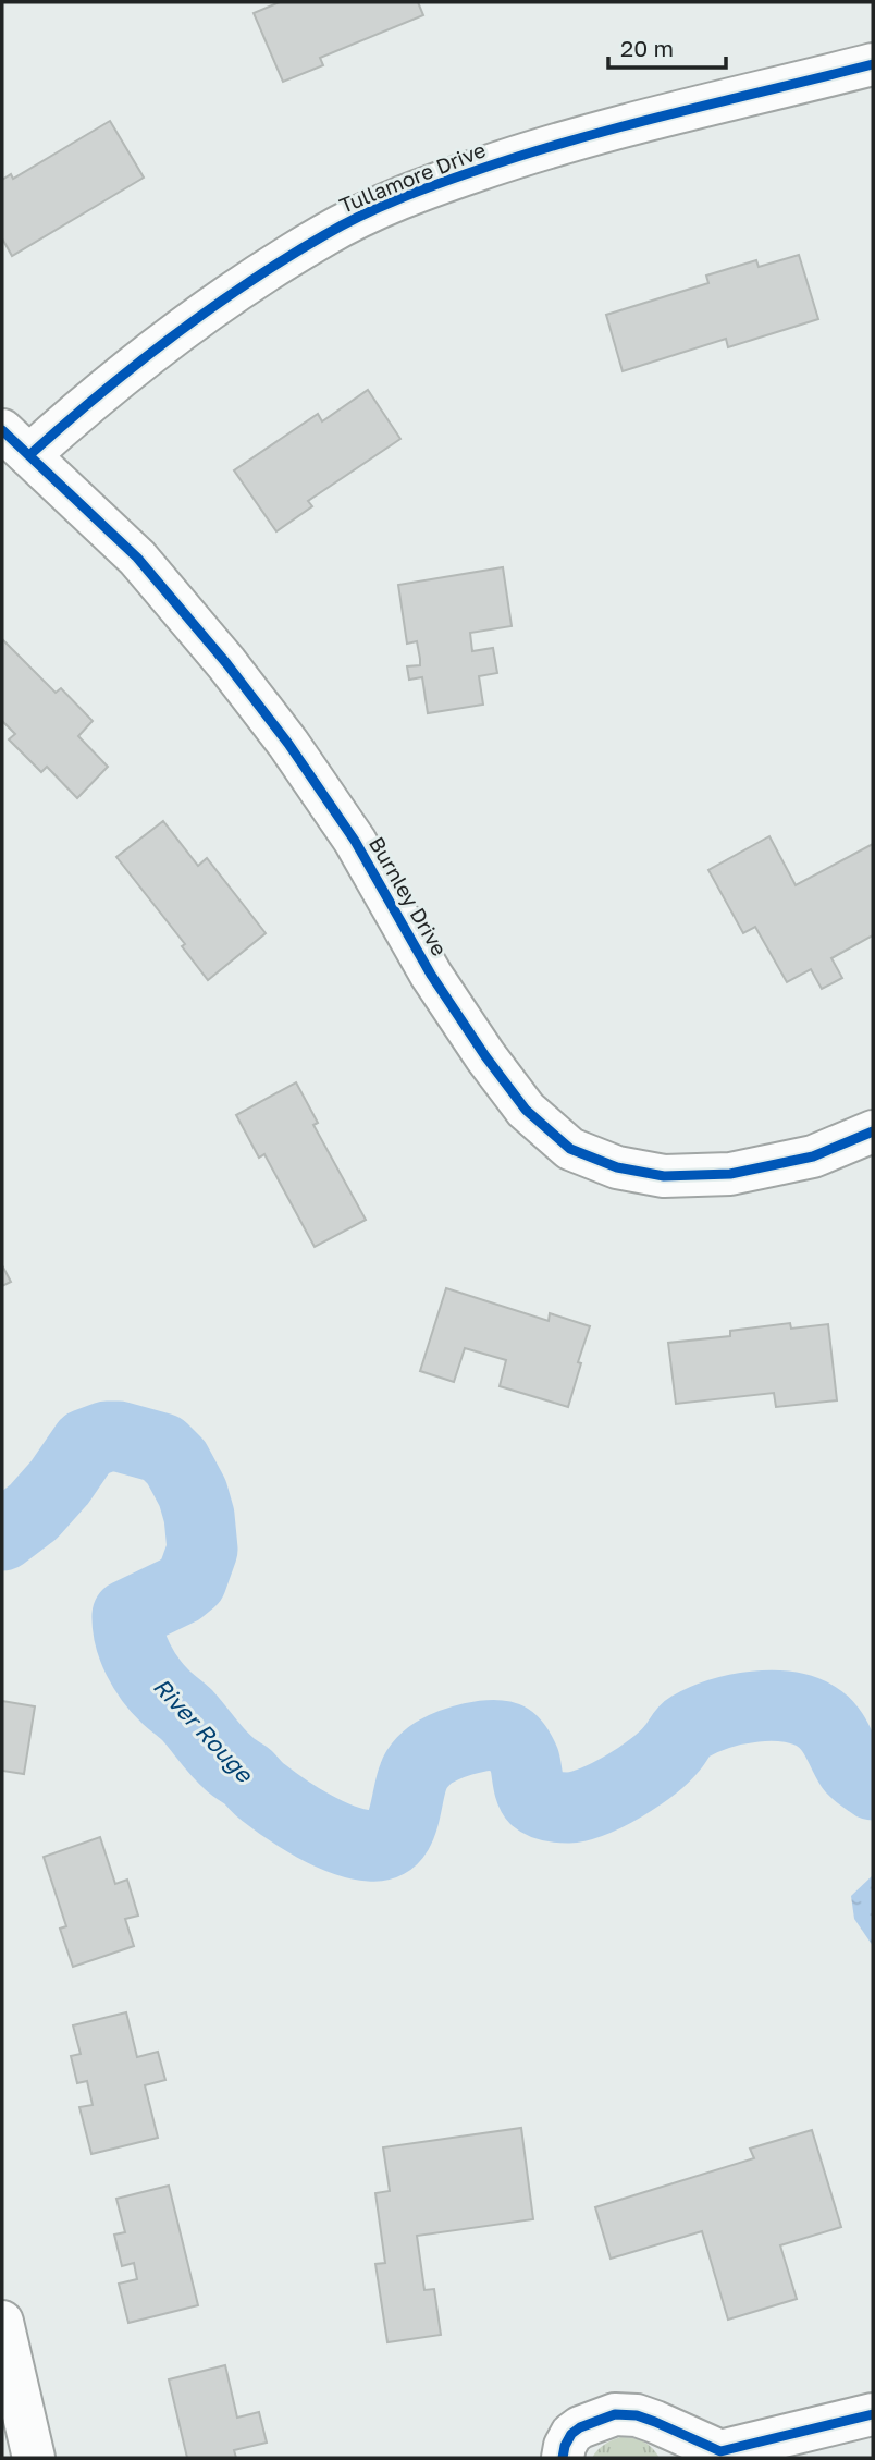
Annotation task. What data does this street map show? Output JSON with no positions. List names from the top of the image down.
{
  "streets": {
    "street": ["Tullamore Drive", "Burnley Drive"]
  },
  "crossings": [
    ["Tullamore Drive", "Burnley Drive"]
  ],
  "water": ["River Rouge"],
  "scale_bar": "20 m"
}
